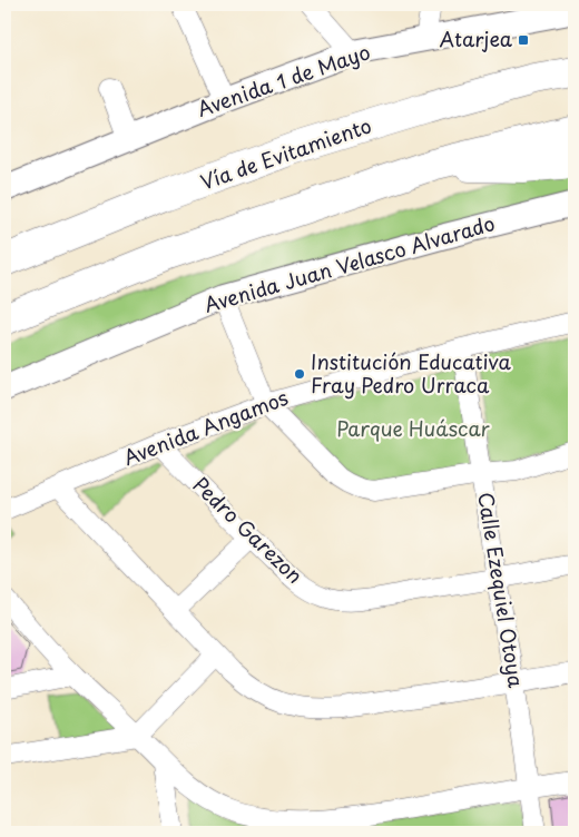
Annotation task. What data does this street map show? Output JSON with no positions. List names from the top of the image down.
{
  "streets": {
    "highway": ["Vía de Evitamiento"],
    "street": [
      "Avenida 1 de Mayo",
      "Avenida Juan Velasco Alvarado",
      "Avenida Angamos",
      "Pedro Garezon",
      "Calle Ezequiel Otoya"
    ]
  },
  "crossings": [
    ["Avenida Angamos", "Pedro Garezon"],
    ["Avenida Angamos", "Calle Ezequiel Otoya"],
    ["Pedro Garezon", "Calle Ezequiel Otoya"]
  ],
  "parks": ["Parque Huáscar"],
  "places": {
    "transit": ["Atarjea"],
    "other": ["Institución Educativa Fray Pedro Urraca"]
  }
}
